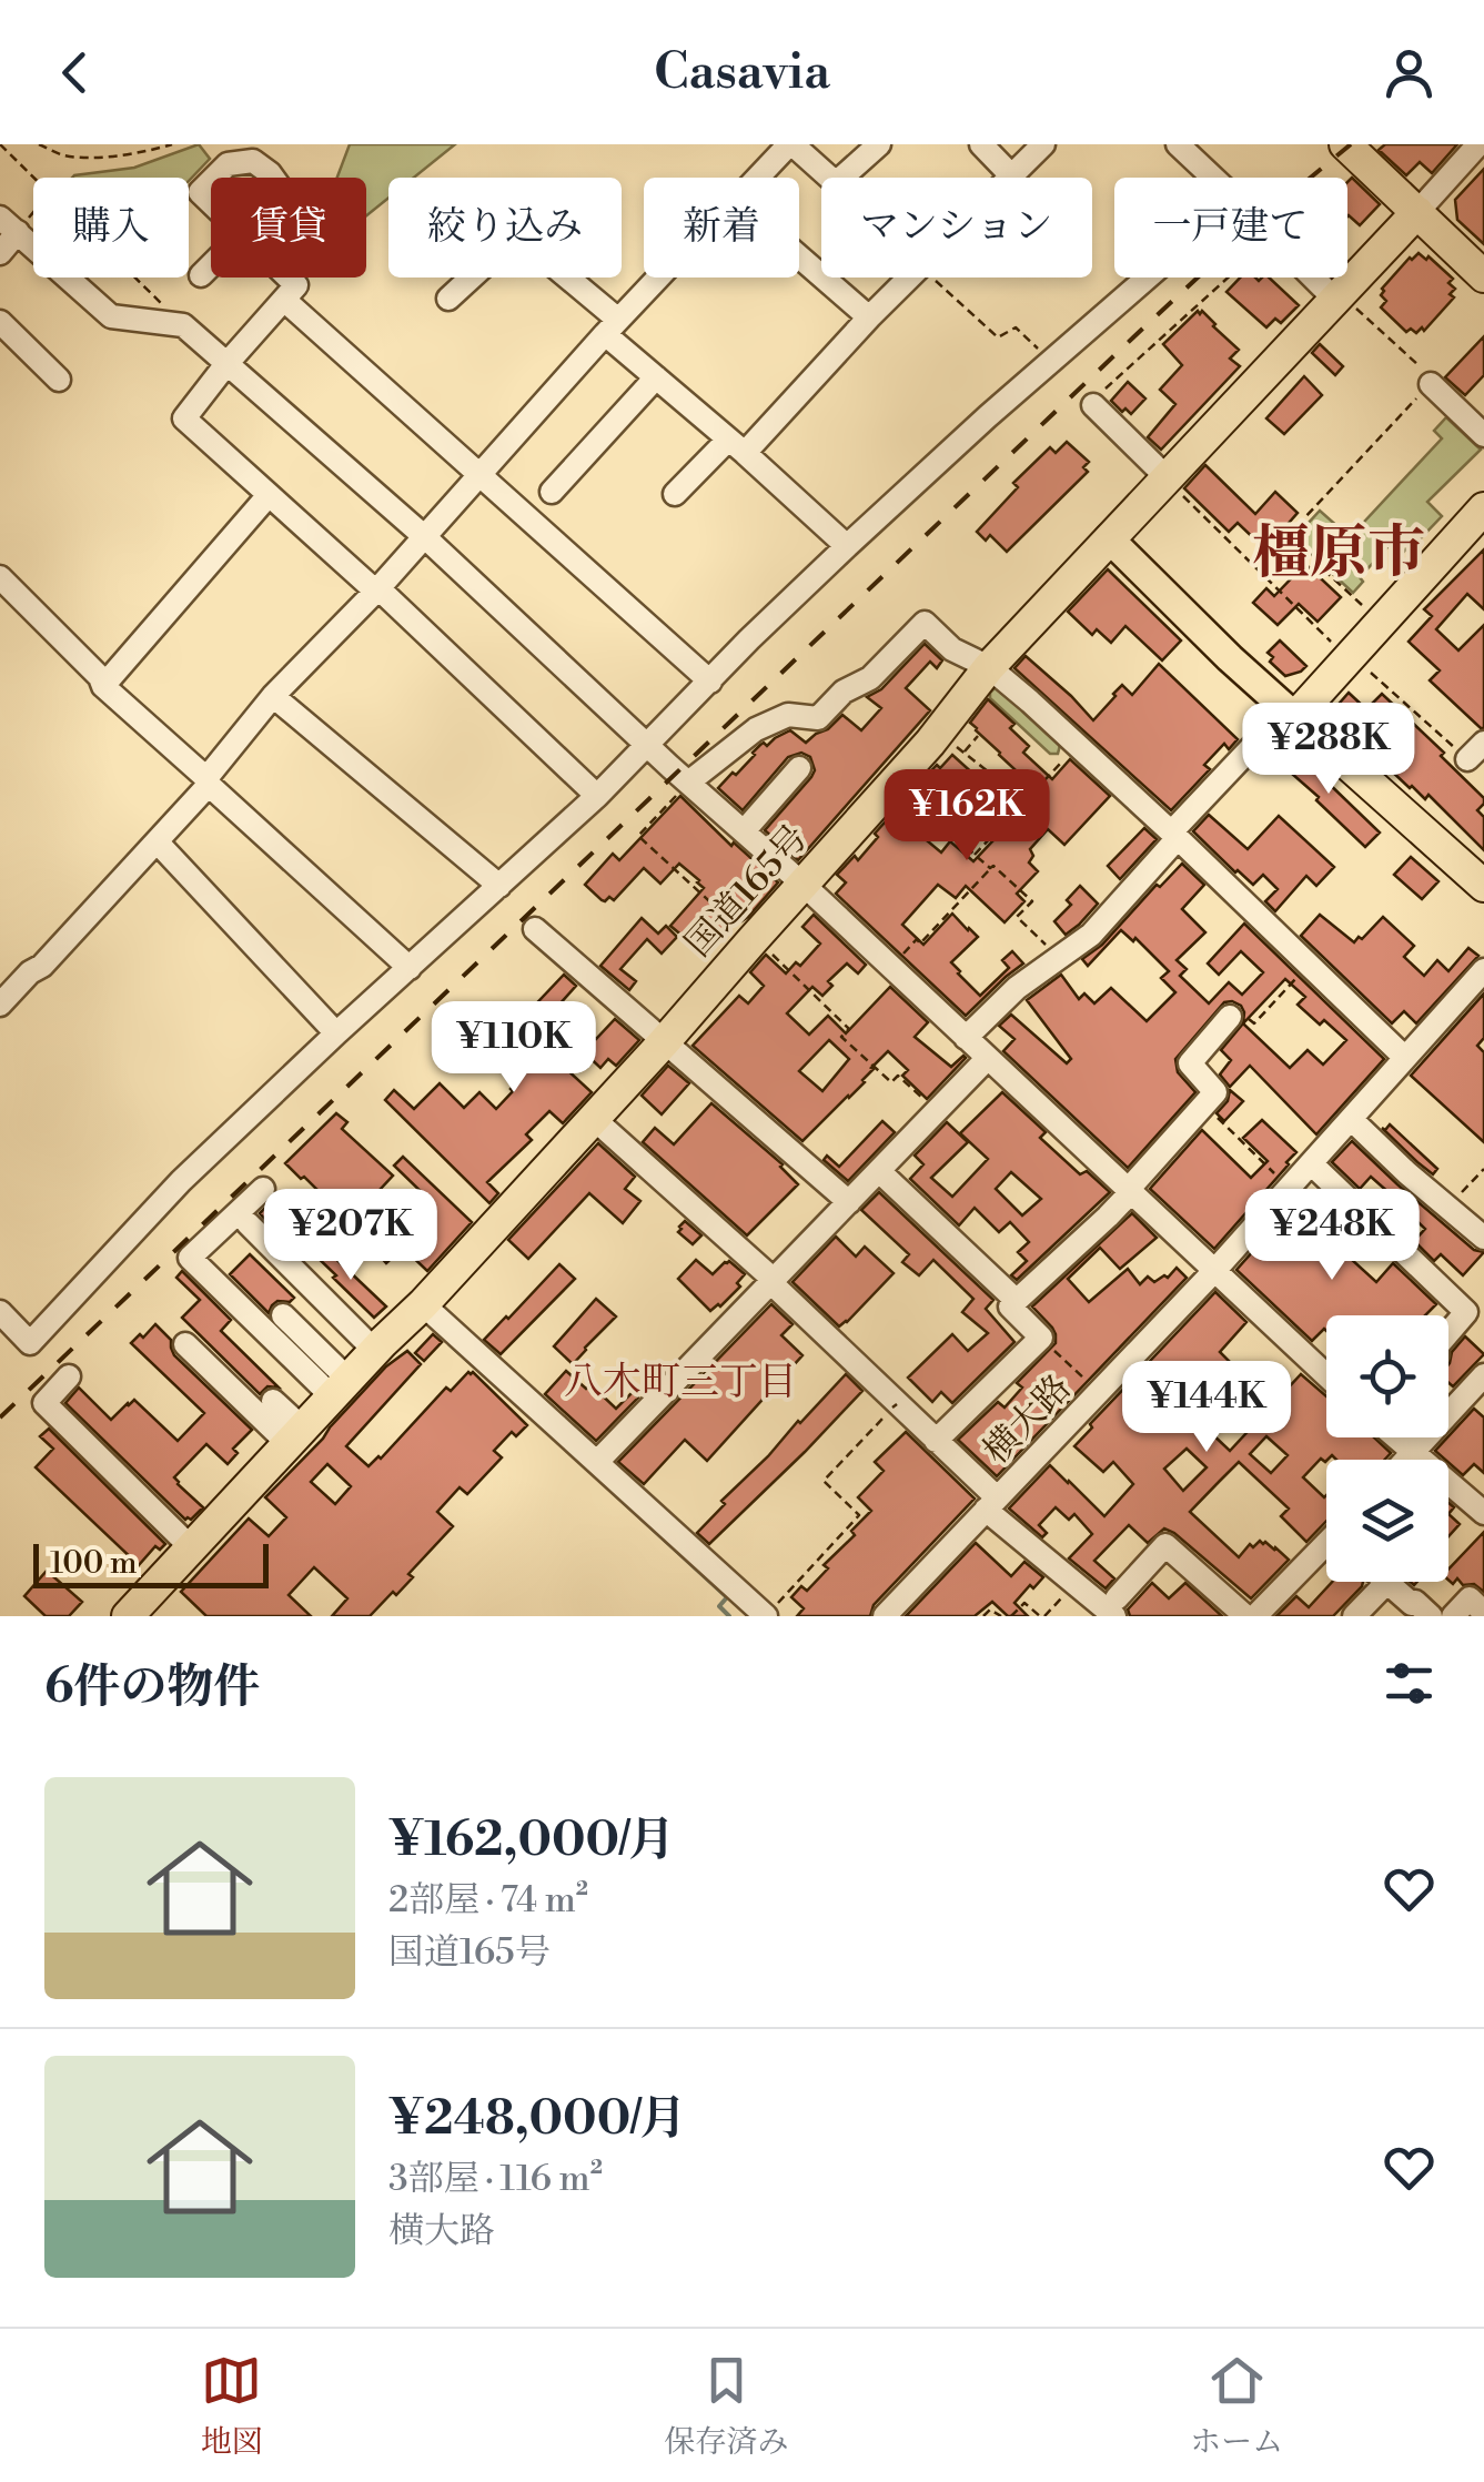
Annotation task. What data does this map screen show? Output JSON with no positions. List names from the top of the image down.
{
  "streets": {
    "highway": ["国道165号"],
    "street": ["横大路"]
  },
  "districts": ["橿原市", "八木町三丁目"],
  "scale_bar": "100 m",
  "page": {
    "header": "Casavia",
    "chip": [
      "購入",
      "賃貸",
      "絞り込み",
      "新着",
      "マンション",
      "一戸建て"
    ],
    "price": [
      "¥288K",
      "¥162K",
      "¥110K",
      "¥207K",
      "¥248K",
      "¥144K"
    ],
    "scale": "100 m",
    "heading": "6件の物件",
    "list": [
      {
        "name": "¥162,000/月",
        "note": "2部屋 · 74 m² · 国道165号"
      },
      {
        "name": "¥248,000/月",
        "note": "3部屋 · 116 m² · 横大路"
      }
    ],
    "tabs": ["地図", "保存済み", "ホーム"]
  }
}
